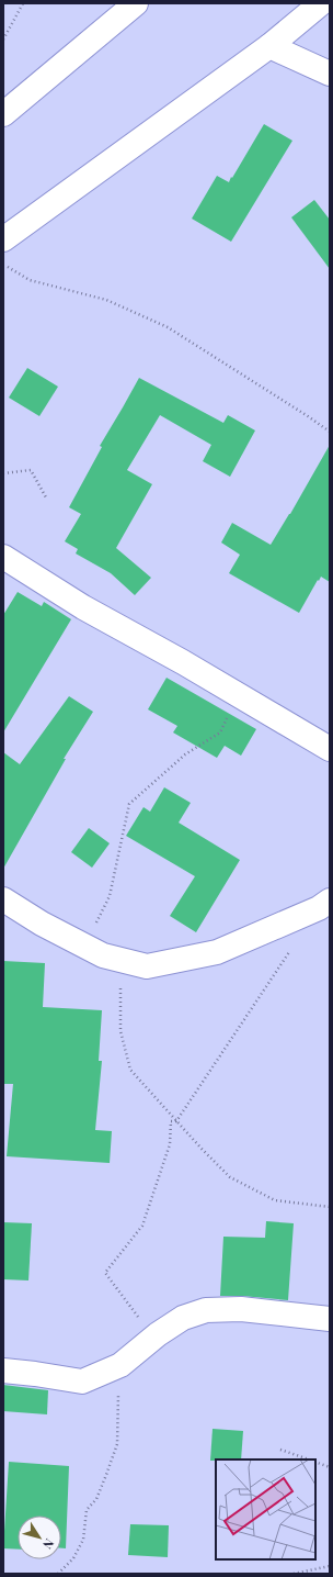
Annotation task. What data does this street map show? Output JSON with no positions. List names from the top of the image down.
{
  "north": "bottom right"
}
